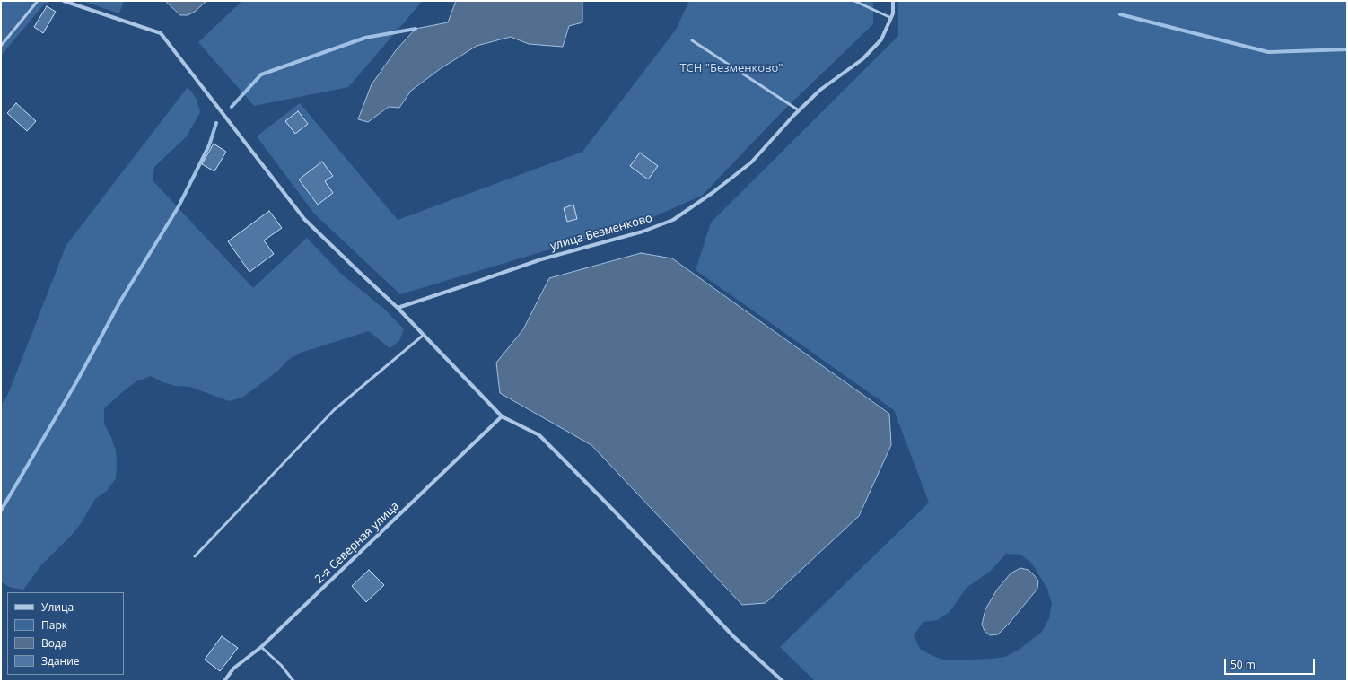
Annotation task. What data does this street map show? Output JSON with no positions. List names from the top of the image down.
{
  "streets": {
    "street": ["улица Безменково", "2-я Северная улица"]
  },
  "parks": ["ТСН \"Безменково\""],
  "legend": [
    "Улица",
    "Парк",
    "Вода",
    "Здание"
  ],
  "scale_bar": "50 m"
}
